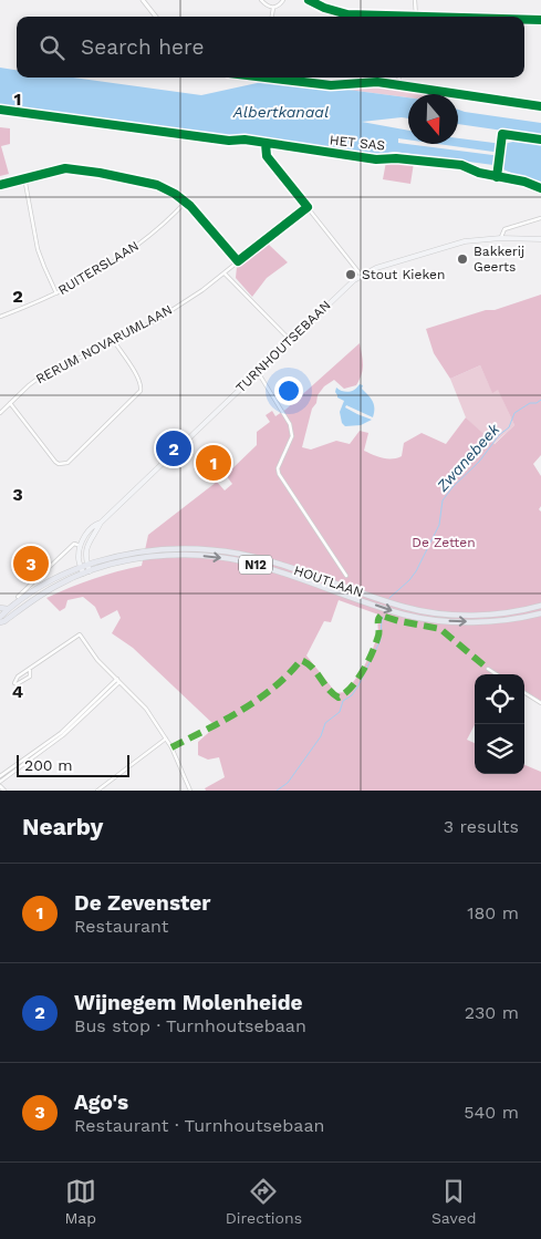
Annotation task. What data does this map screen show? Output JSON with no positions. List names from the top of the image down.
{
  "streets": {
    "main road": ["TURNHOUTSEBAAN", "N12", "HOUTLAAN"],
    "street": ["HET SAS", "RUITERSLAAN", "RERUM NOVARUMLAAN"]
  },
  "crossings": [
    ["HET SAS", "RERUM NOVARUMLAAN"],
    ["TURNHOUTSEBAAN", "HOUTLAAN"]
  ],
  "water": ["Albertkanaal", "Zwanebeek"],
  "parks": ["De Zetten"],
  "places": ["Bakkerij Geerts", "Stout Kieken"],
  "scale_bar": "200 m",
  "north": "bottom",
  "page": {
    "search": "Search here",
    "pins": ["2", "1", "3"],
    "scale": "200 m",
    "heading": ["Nearby", "3 results"],
    "list": [
      {
        "mark": "1",
        "name": "De Zevenster",
        "note": "Restaurant",
        "value": "180 m"
      },
      {
        "mark": "2",
        "name": "Wijnegem Molenheide",
        "note": "Bus stop · Turnhoutsebaan",
        "value": "230 m"
      },
      {
        "mark": "3",
        "name": "Ago's",
        "note": "Restaurant · Turnhoutsebaan",
        "value": "540 m"
      }
    ],
    "nav": ["Map", "Directions", "Saved"]
  },
  "grid": {
    "rows": [
      "1",
      "2",
      "3",
      "4"
    ]
  }
}
